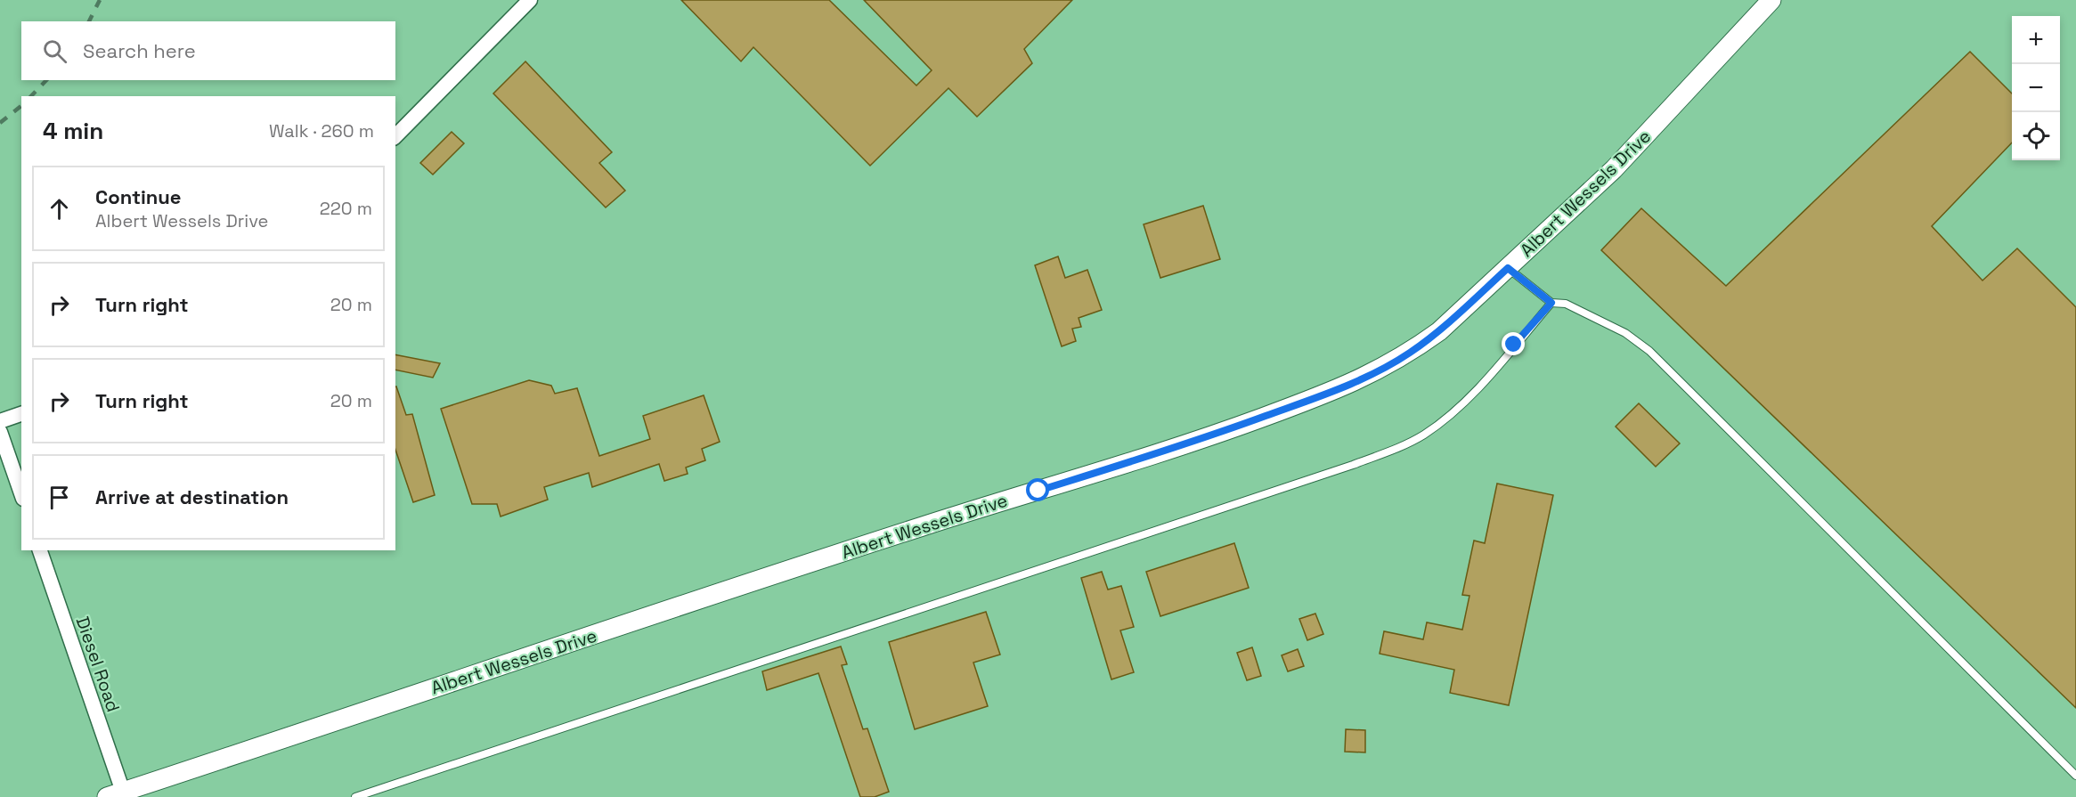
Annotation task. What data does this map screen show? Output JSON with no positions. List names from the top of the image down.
{
  "streets": {
    "street": ["Albert Wessels Drive", "Diesel Road"]
  },
  "crossings": [
    ["Albert Wessels Drive", "Diesel Road"]
  ],
  "page": {
    "map_buttons": ["+", "−"],
    "search": "Search here",
    "heading": ["4 min", "Walk · 260 m"],
    "list": [
      ["Continue", "Albert Wessels Drive", "220 m"],
      ["Turn right", "20 m"],
      ["Turn right", "20 m"],
      "Arrive at destination"
    ]
  }
}
